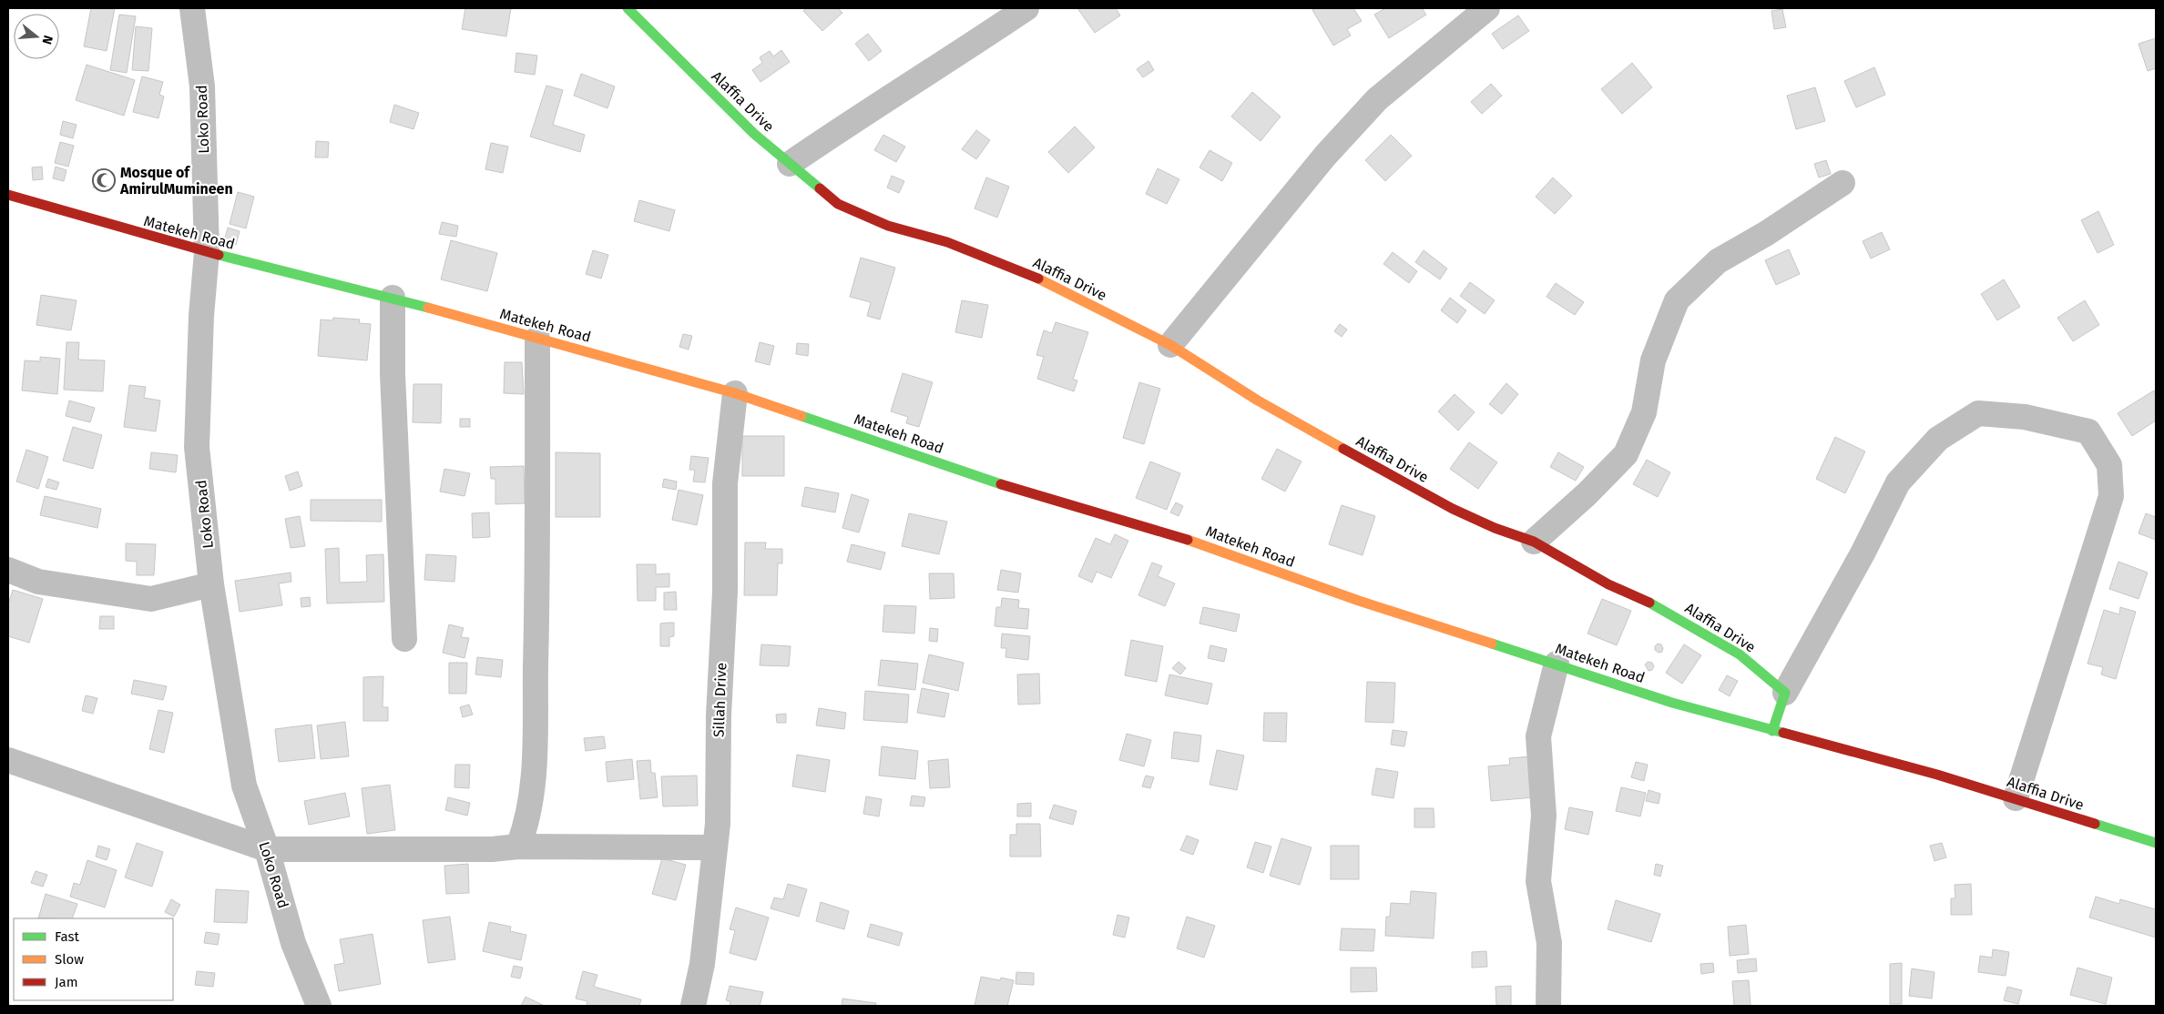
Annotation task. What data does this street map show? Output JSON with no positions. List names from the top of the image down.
{
  "streets": {
    "street": [
      "Alaffia Drive",
      "Loko Road",
      "Matekeh Road",
      "Sillah Drive"
    ]
  },
  "crossings": [
    ["Alaffia Drive", "Matekeh Road"],
    ["Loko Road", "Matekeh Road"],
    ["Matekeh Road", "Sillah Drive"]
  ],
  "places": {
    "mosque": ["Mosque of AmirulMumineen"]
  },
  "legend": ["Fast", "Slow", "Jam"],
  "north": "right"
}
